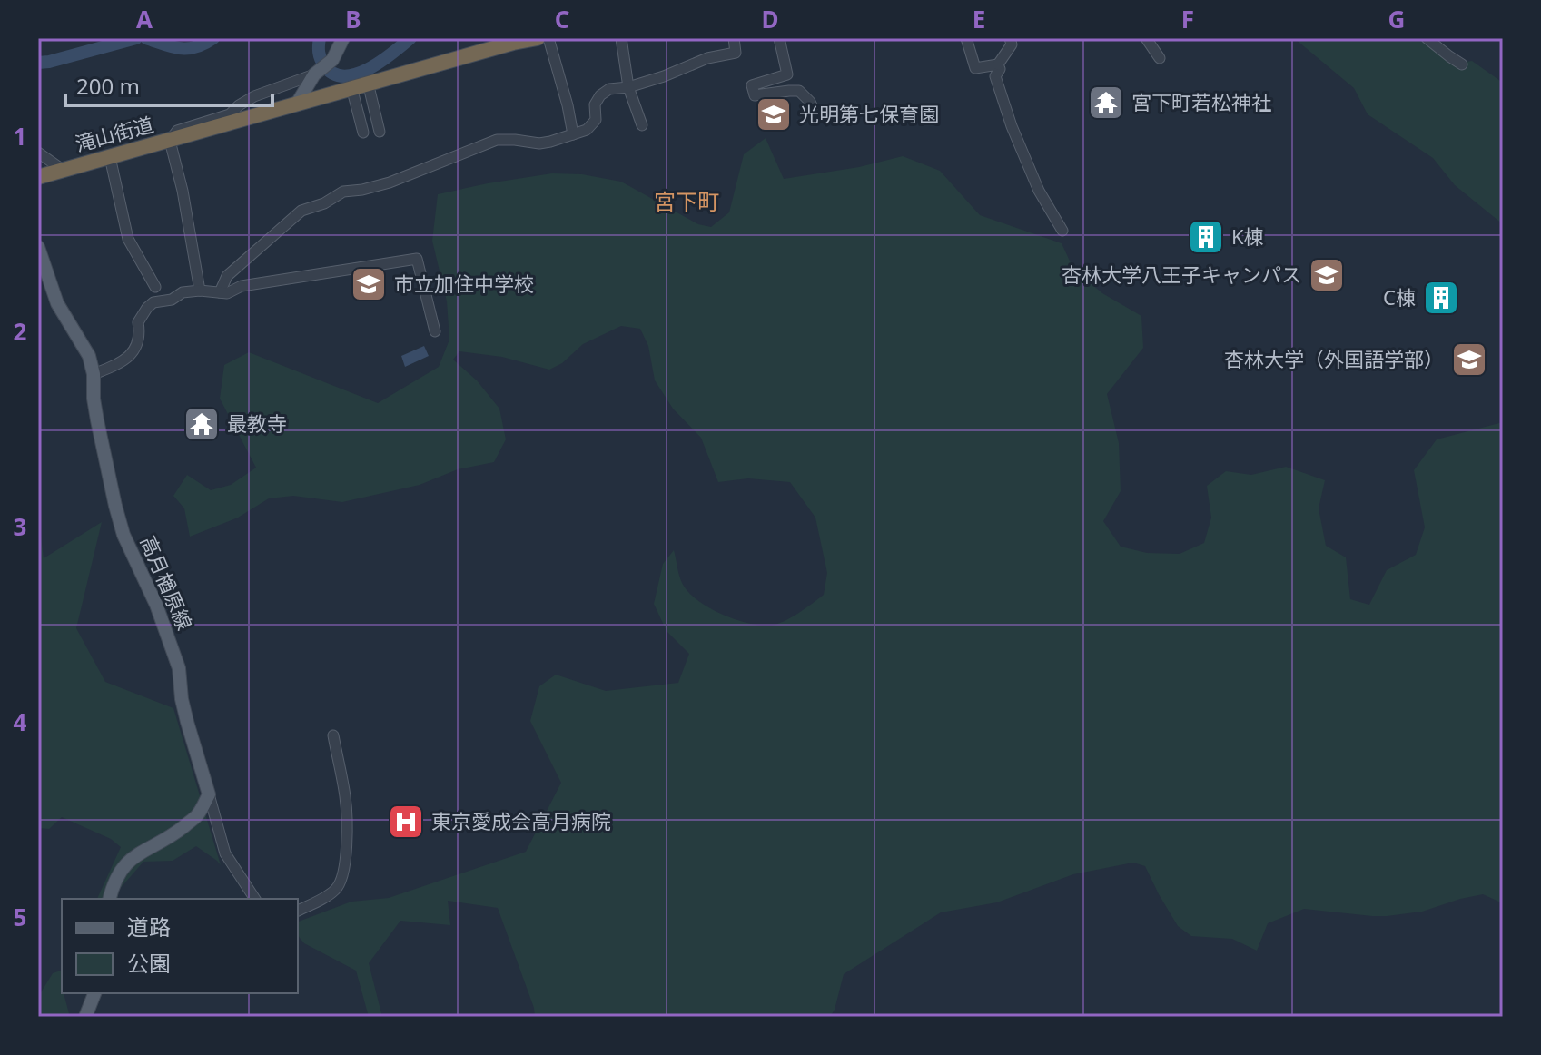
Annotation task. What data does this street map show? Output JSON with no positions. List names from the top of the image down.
{
  "streets": {
    "highway": ["滝山街道"],
    "main road": ["高月楢原線"]
  },
  "districts": ["宮下町"],
  "places": {
    "temple": ["宮下町若松神社", "最教寺"],
    "school or university": [
      "光明第七保育園",
      "杏林大学八王子キャンパス",
      "市立加住中学校",
      "杏林大学（外国語学部）"
    ],
    "building": ["K棟", "C棟"],
    "hospital": ["東京愛成会高月病院"]
  },
  "legend": ["道路", "公園"],
  "scale_bar": "200 m",
  "grid": {
    "columns": [
      "A",
      "B",
      "C",
      "D",
      "E",
      "F",
      "G"
    ],
    "rows": [
      "1",
      "2",
      "3",
      "4",
      "5"
    ]
  }
}
